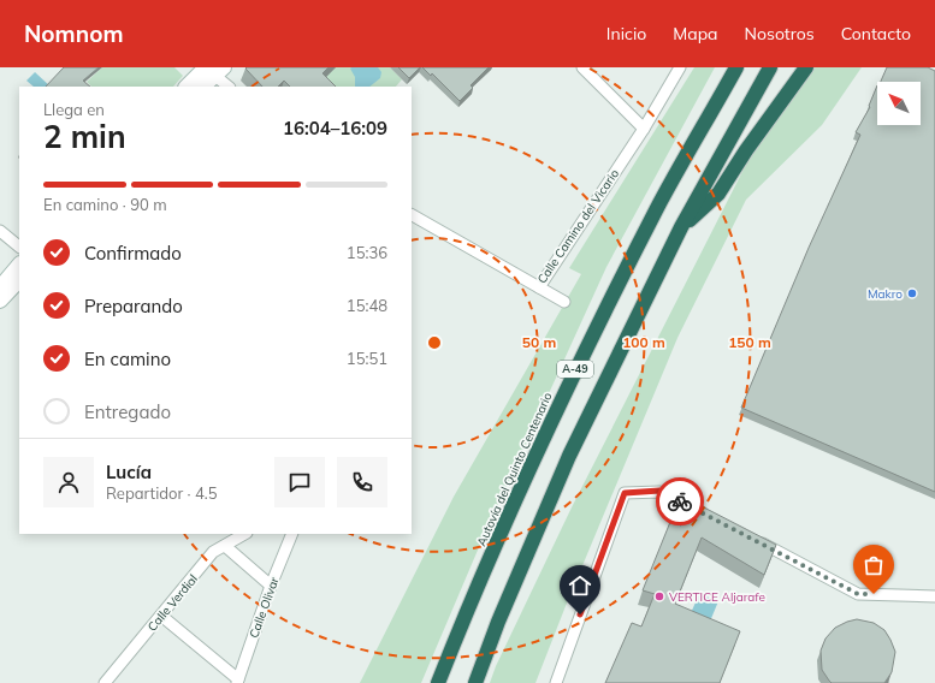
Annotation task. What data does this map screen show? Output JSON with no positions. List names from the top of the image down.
{
  "streets": {
    "highway": ["A-49", "Autovía del Quinto Centenario"],
    "street": ["Calle Camino del Vicario", "Calle Verdial", "Calle Olivar"]
  },
  "places": ["Makro", "VERTICE Aljarafe"],
  "north": "top left",
  "page": {
    "header": "Nomnom",
    "nav": [
      "Inicio",
      "Mapa",
      "Nosotros",
      "Contacto"
    ],
    "heading": ["2 min", "Llega en", "16:04–16:09"],
    "panel": ["Lucía", "Repartidor · 4.5"],
    "bar": "En camino · 90 m",
    "list": [
      ["Confirmado", "15:36"],
      ["Preparando", "15:48"],
      ["En camino", "15:51"],
      "Entregado"
    ]
  },
  "rings": ["50 m", "100 m", "150 m"]
}
